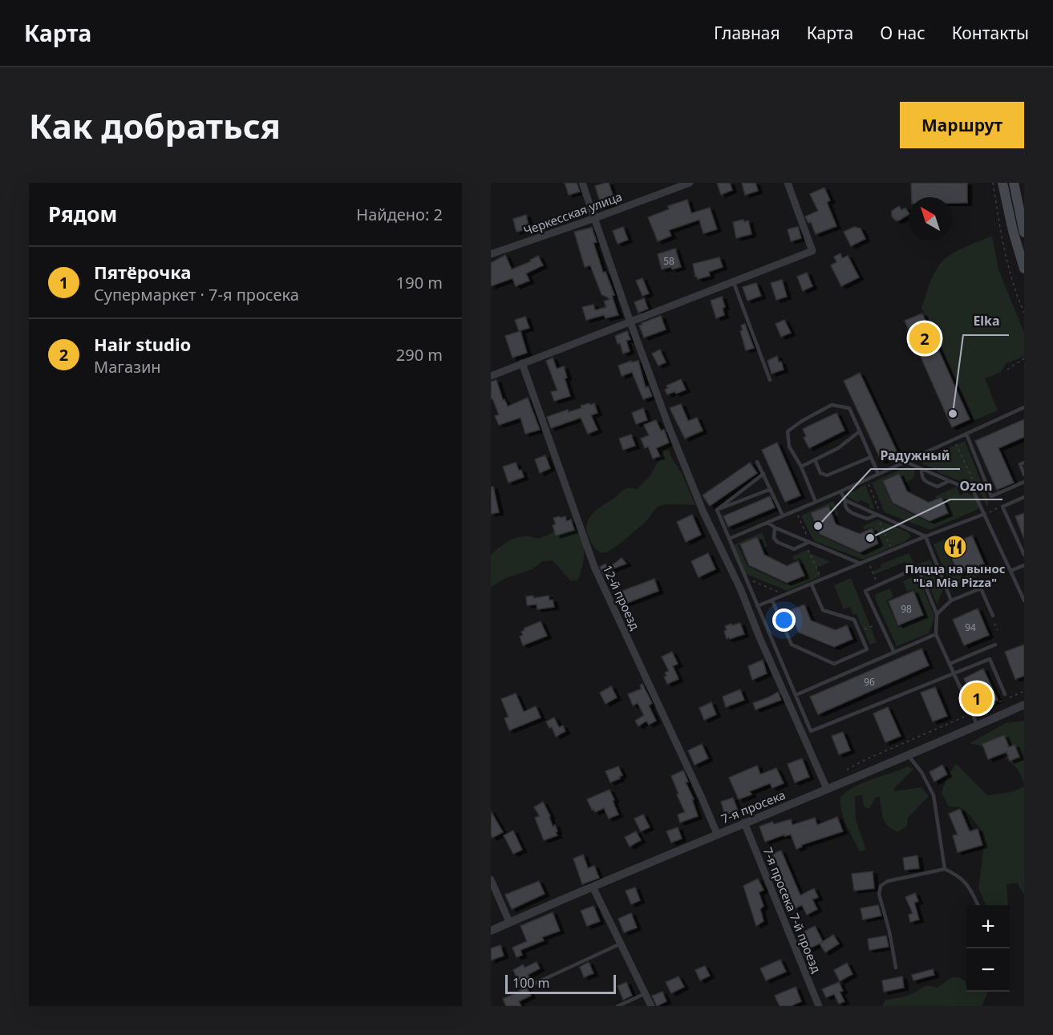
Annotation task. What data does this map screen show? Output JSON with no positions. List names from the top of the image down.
{
  "streets": {
    "street": [
      "Черкесская улица",
      "12-й проезд",
      "7-я просека",
      "7-я просека 7-й проезд"
    ]
  },
  "crossings": [
    ["12-й проезд", "7-я просека"],
    ["7-я просека", "7-я просека 7-й проезд"]
  ],
  "places": {
    "other": ["Elka", "Радужный", "Ozon"],
    "restaurant": ["Пицца на вынос \"La Mia Pizza\""]
  },
  "house_numbers": [
    "58",
    "98",
    "94",
    "96"
  ],
  "scale_bar": "100 m",
  "north": "top left",
  "page": {
    "header": "Карта",
    "nav": [
      "Главная",
      "Карта",
      "О нас",
      "Контакты"
    ],
    "buttons": "Маршрут",
    "title": "Как добраться",
    "heading": ["Рядом", "Найдено: 2"],
    "list": [
      {
        "mark": "1",
        "name": "Пятёрочка",
        "note": "Супермаркет · 7-я просека",
        "value": "190 m"
      },
      {
        "mark": "2",
        "name": "Hair studio",
        "note": "Магазин",
        "value": "290 m"
      }
    ],
    "pins": ["2", "1"],
    "map_buttons": ["+", "−"],
    "scale": "100 m"
  }
}
